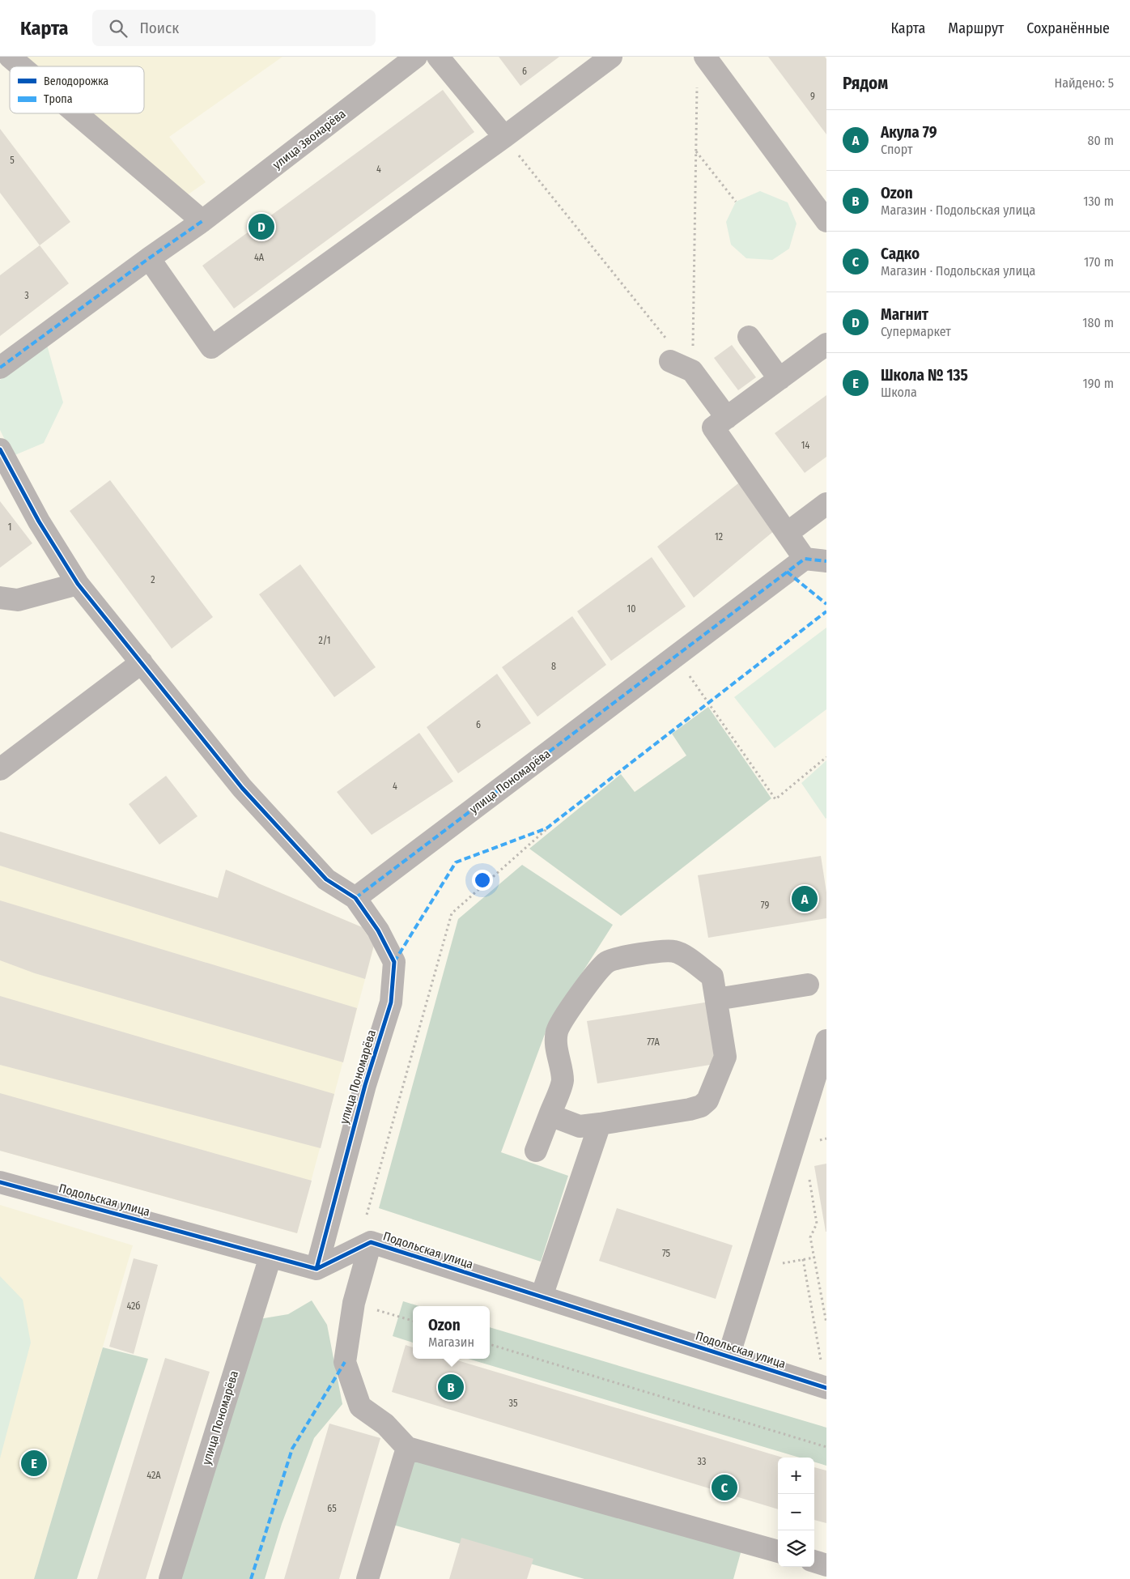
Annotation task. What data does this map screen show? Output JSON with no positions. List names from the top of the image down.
{
  "streets": {
    "street": ["улица Звонарёва", "улица Пономарёва", "Подольская улица"]
  },
  "crossings": [
    ["улица Пономарёва", "Подольская улица"]
  ],
  "house_numbers": [
    "6",
    "9",
    "5",
    "4",
    "4А",
    "3",
    "14",
    "1",
    "12",
    "2",
    "10",
    "2/1",
    "8",
    "6",
    "4",
    "79",
    "77А",
    "75",
    "42б",
    "35",
    "33",
    "42А",
    "65"
  ],
  "legend": ["Велодорожка", "Тропа"],
  "page": {
    "header": "Карта",
    "search": "Поиск",
    "nav": ["Карта", "Маршрут", "Сохранённые"],
    "heading": ["Рядом", "Найдено: 5"],
    "list": [
      {
        "mark": "A",
        "name": "Акула 79",
        "note": "Спорт",
        "value": "80 m"
      },
      {
        "mark": "B",
        "name": "Ozon",
        "note": "Магазин · Подольская улица",
        "value": "130 m"
      },
      {
        "mark": "C",
        "name": "Садко",
        "note": "Магазин · Подольская улица",
        "value": "170 m"
      },
      {
        "mark": "D",
        "name": "Магнит",
        "note": "Супермаркет",
        "value": "180 m"
      },
      {
        "mark": "E",
        "name": "Школа № 135",
        "note": "Школа",
        "value": "190 m"
      }
    ],
    "pins": [
      "D",
      "A",
      "B",
      "E",
      "C"
    ],
    "popup": ["Ozon", "Магазин"],
    "map_buttons": ["+", "−"]
  }
}
